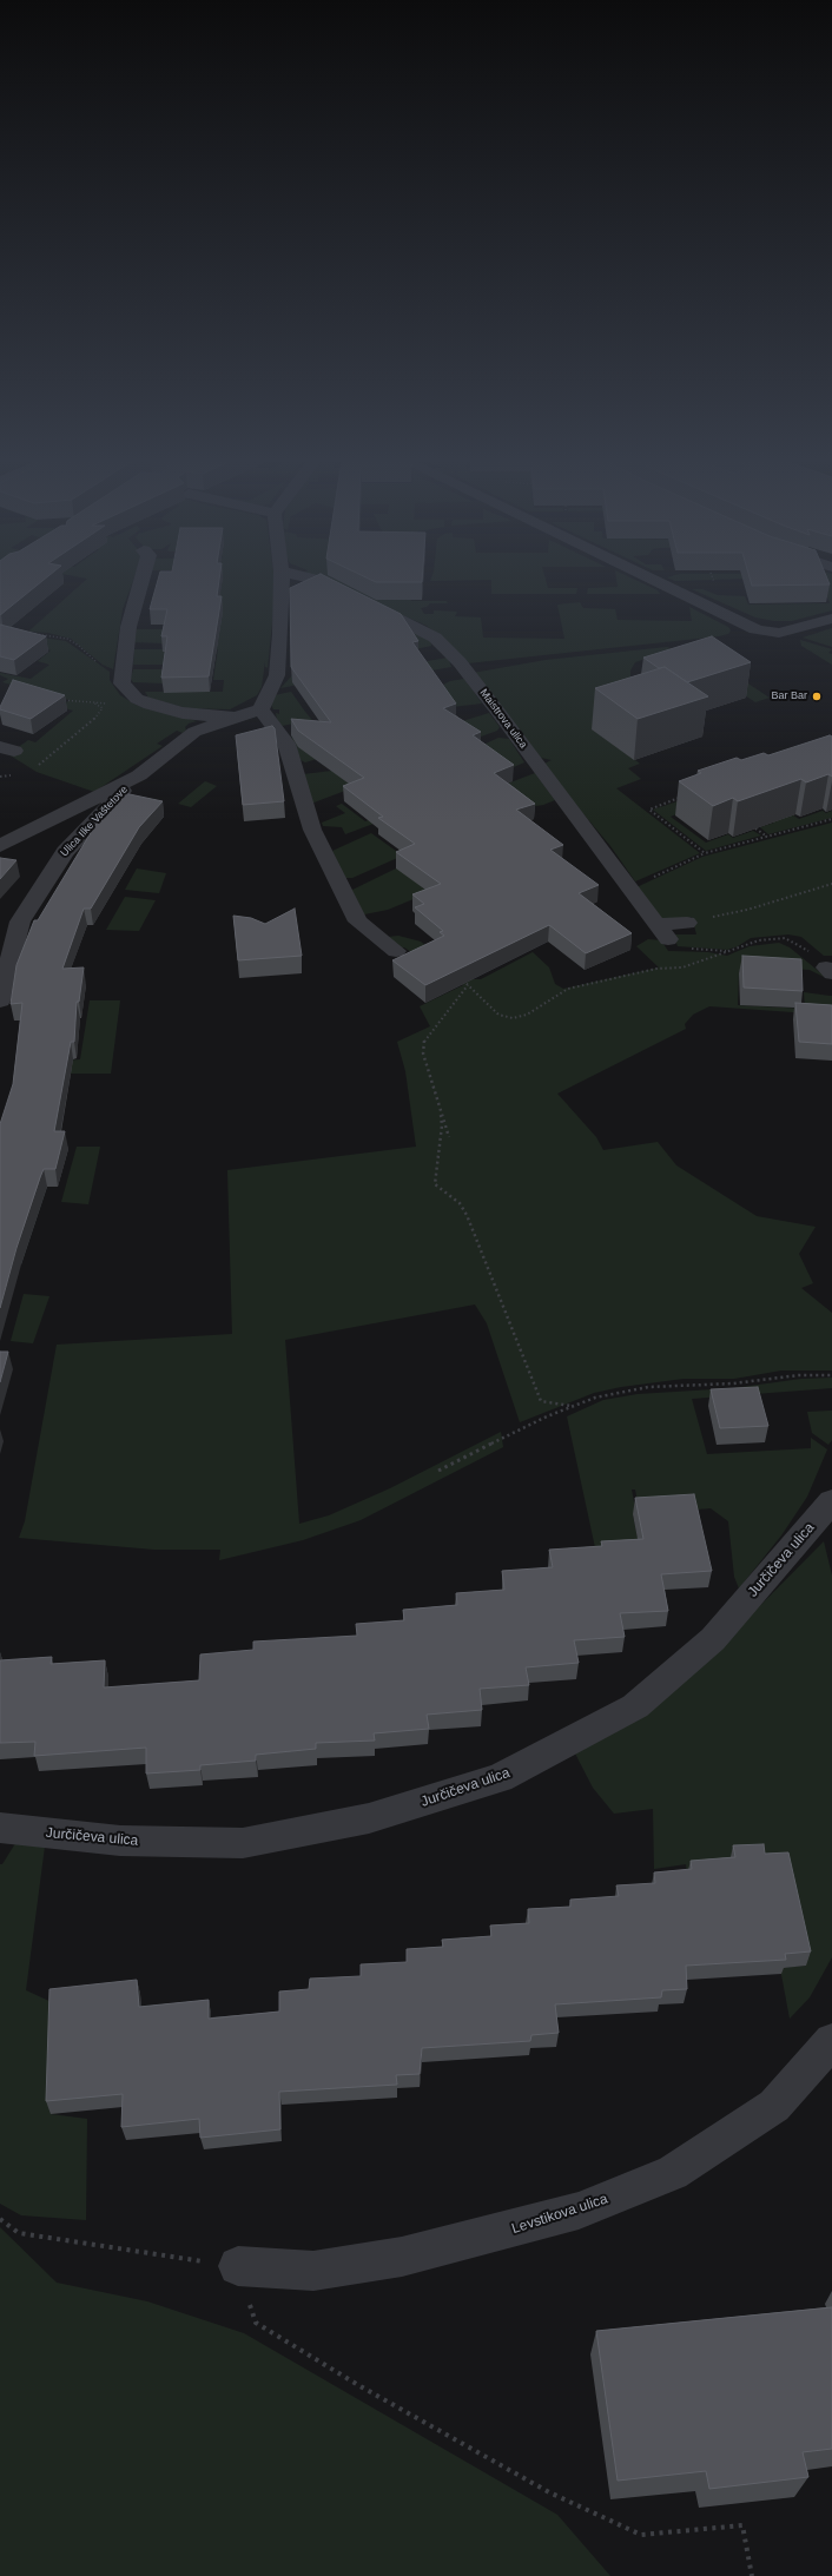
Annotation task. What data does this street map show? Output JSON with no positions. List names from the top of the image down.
{
  "streets": {
    "street": [
      "Maistrova ulica",
      "Ulica Ilke Vaštetove",
      "Jurčičeva ulica",
      "Levstikova ulica"
    ]
  },
  "places": ["Bar Bar"]
}
